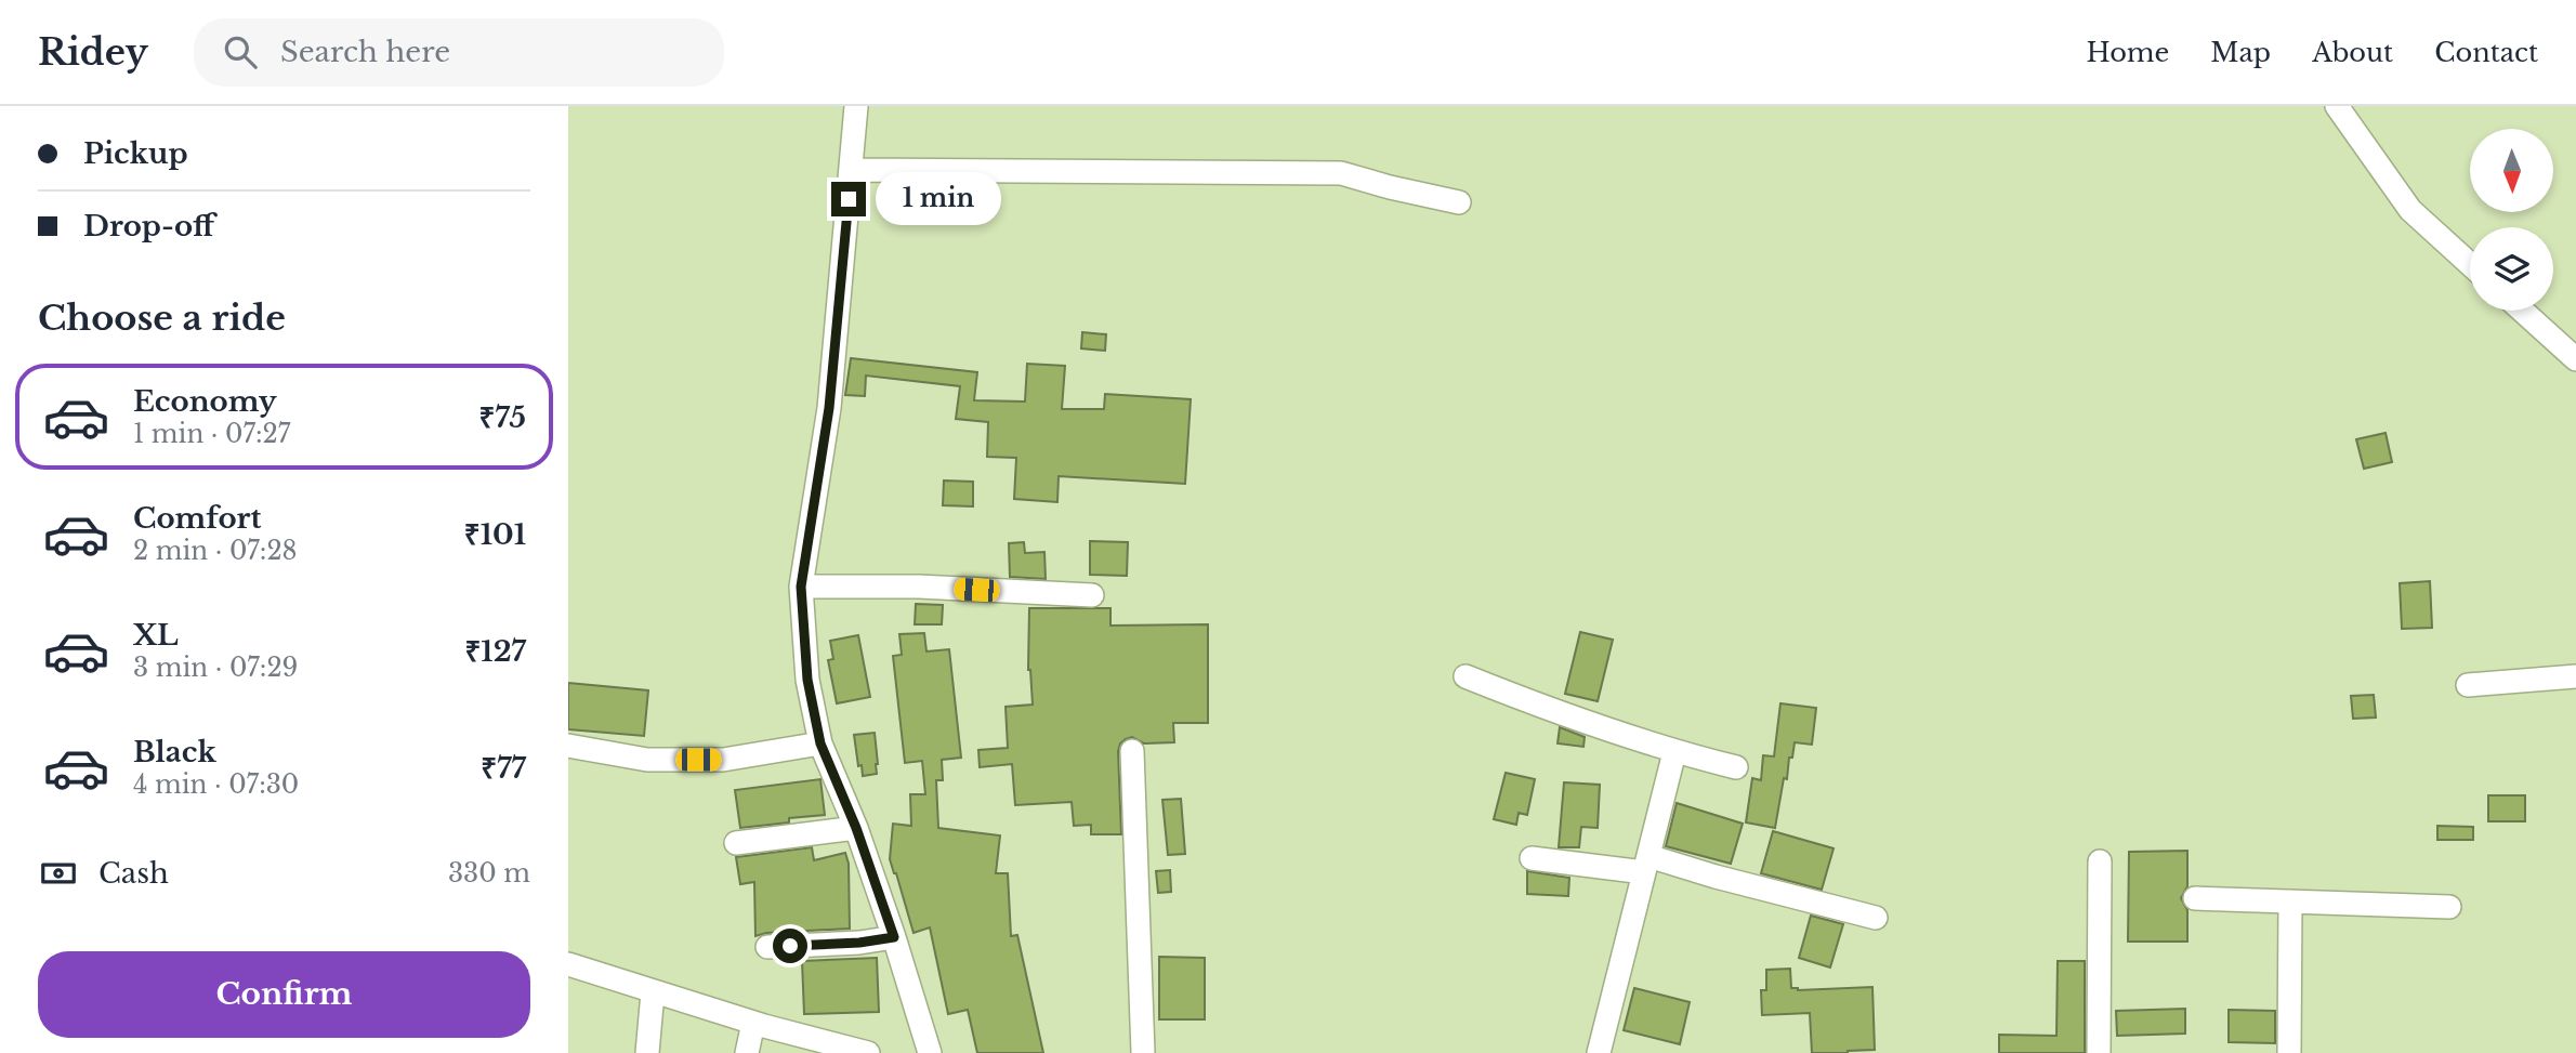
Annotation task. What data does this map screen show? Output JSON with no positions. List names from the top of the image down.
{
  "north": "bottom",
  "page": {
    "header": "Ridey",
    "search": "Search here",
    "nav": [
      "Home",
      "Map",
      "About",
      "Contact"
    ],
    "banner": ["Pickup", "Drop-off"],
    "bubble": "1 min",
    "heading": "Choose a ride",
    "list": [
      {
        "name": "Economy",
        "note": "1 min · 07:27",
        "value": "₹75"
      },
      {
        "name": "Comfort",
        "note": "2 min · 07:28",
        "value": "₹101"
      },
      {
        "name": "XL",
        "note": "3 min · 07:29",
        "value": "₹127"
      },
      {
        "name": "Black",
        "note": "4 min · 07:30",
        "value": "₹77"
      }
    ],
    "pay": ["Cash", "330 m"],
    "buttons": "Confirm"
  }
}
